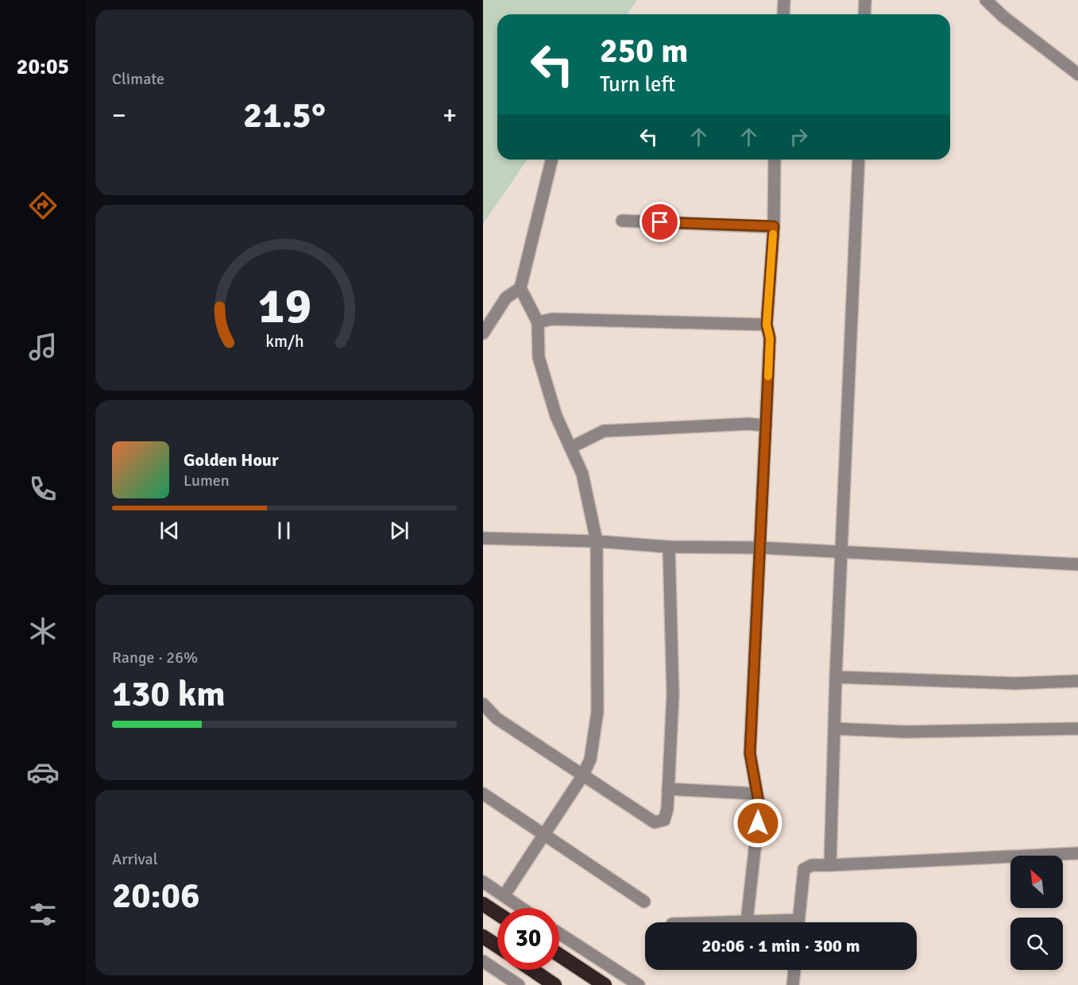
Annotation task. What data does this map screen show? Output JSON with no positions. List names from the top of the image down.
{
  "north": "top left",
  "page": {
    "tabs": "20:05",
    "tile": [
      "Climate",
      ["Range · 26%", "130 km"],
      ["Arrival", "20:06"]
    ],
    "turn": ["250 m", "Turn left"],
    "heat": ["−", "21.5°", "+"],
    "song": ["Golden Hour", "Lumen"],
    "limit": "30",
    "trip": "20:06 · 1 min · 300 m",
    "gauge": ["19", "km/h"]
  }
}
